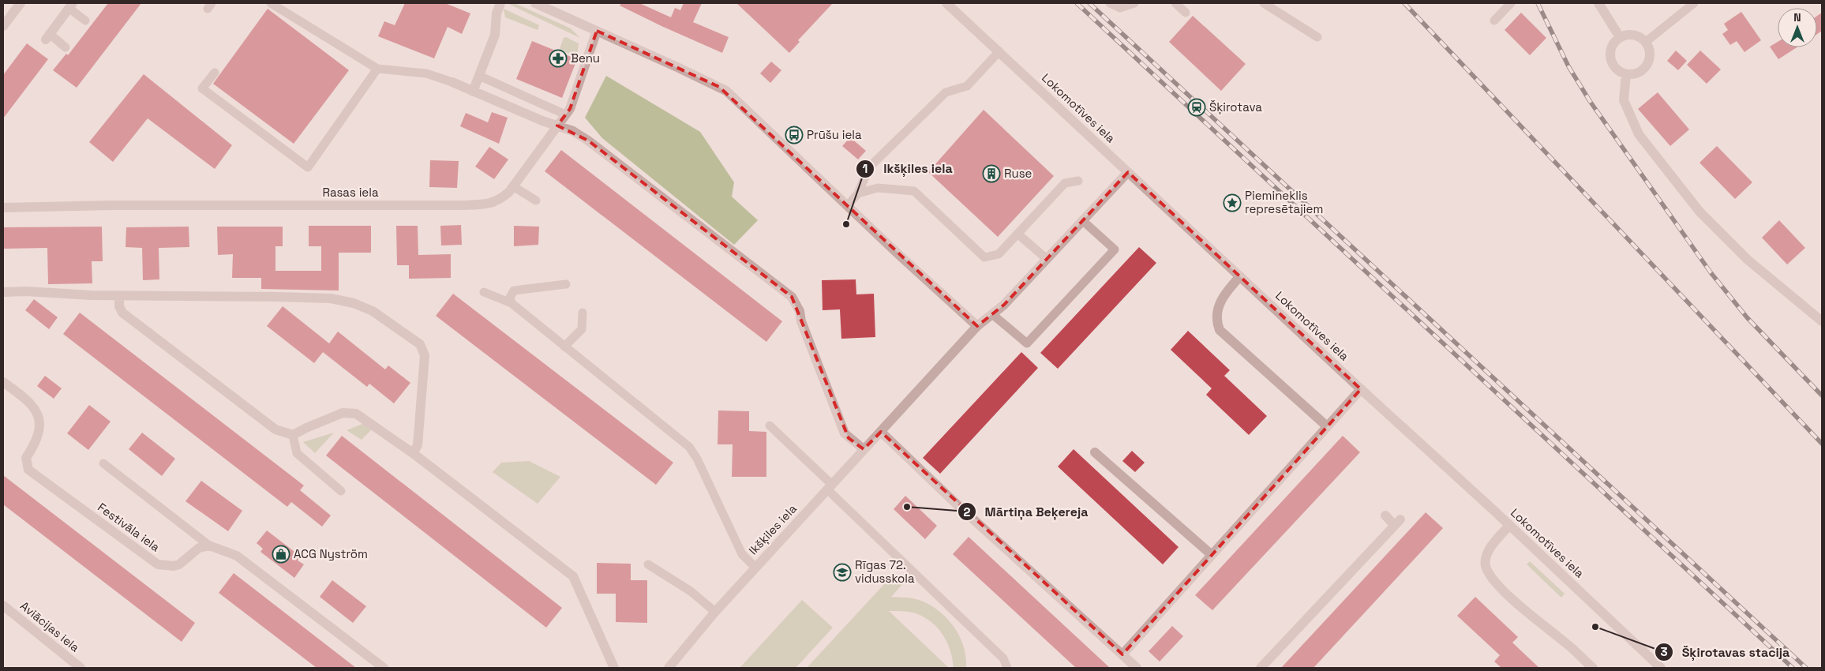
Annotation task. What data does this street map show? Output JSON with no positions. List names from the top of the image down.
{
  "streets": {
    "street": [
      "Lokomotīves iela",
      "Rasas iela",
      "Festivāla iela",
      "Ikšķiles iela",
      "Aviācijas iela"
    ]
  },
  "crossings": [
    ["Lokomotīves iela", "Ikšķiles iela"]
  ],
  "places": {
    "pharmacy": ["Benu"],
    "station": ["Šķirotava"],
    "bus stop": ["Prūšu iela"],
    "building": ["Ruse"],
    "place": ["Piemineklis represētajiem"],
    "other": ["Ikšķiles iela", "Mārtiņa Beķereja", "Šķirotavas stacija"],
    "shop": ["ACG Nyström"],
    "school or university": ["Rīgas 72. vidusskola"]
  },
  "north": "top"
}
